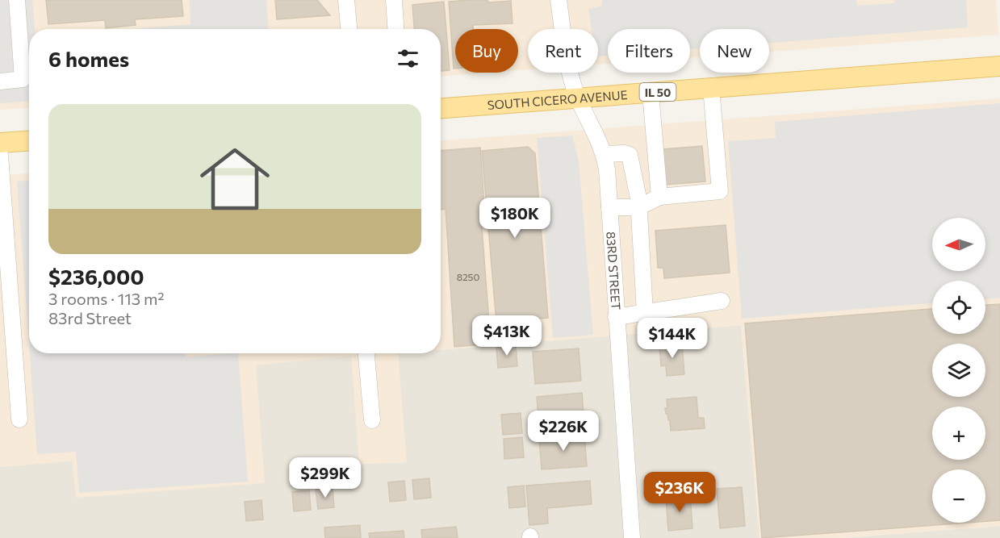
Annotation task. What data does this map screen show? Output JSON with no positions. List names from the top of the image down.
{
  "streets": {
    "main road": ["IL 50", "SOUTH CICERO AVENUE"],
    "street": ["83RD STREET"]
  },
  "crossings": [
    ["SOUTH CICERO AVENUE", "83RD STREET"]
  ],
  "house_numbers": ["8250"],
  "north": "left",
  "page": {
    "chip": [
      "Buy",
      "Rent",
      "Filters",
      "New"
    ],
    "heading": "6 homes",
    "list": [
      {
        "name": "$236,000",
        "note": "3 rooms · 113 m² · 83rd Street"
      }
    ],
    "price": [
      "$180K",
      "$413K",
      "$144K",
      "$226K",
      "$299K",
      "$236K"
    ],
    "map_buttons": ["+", "−"]
  }
}
